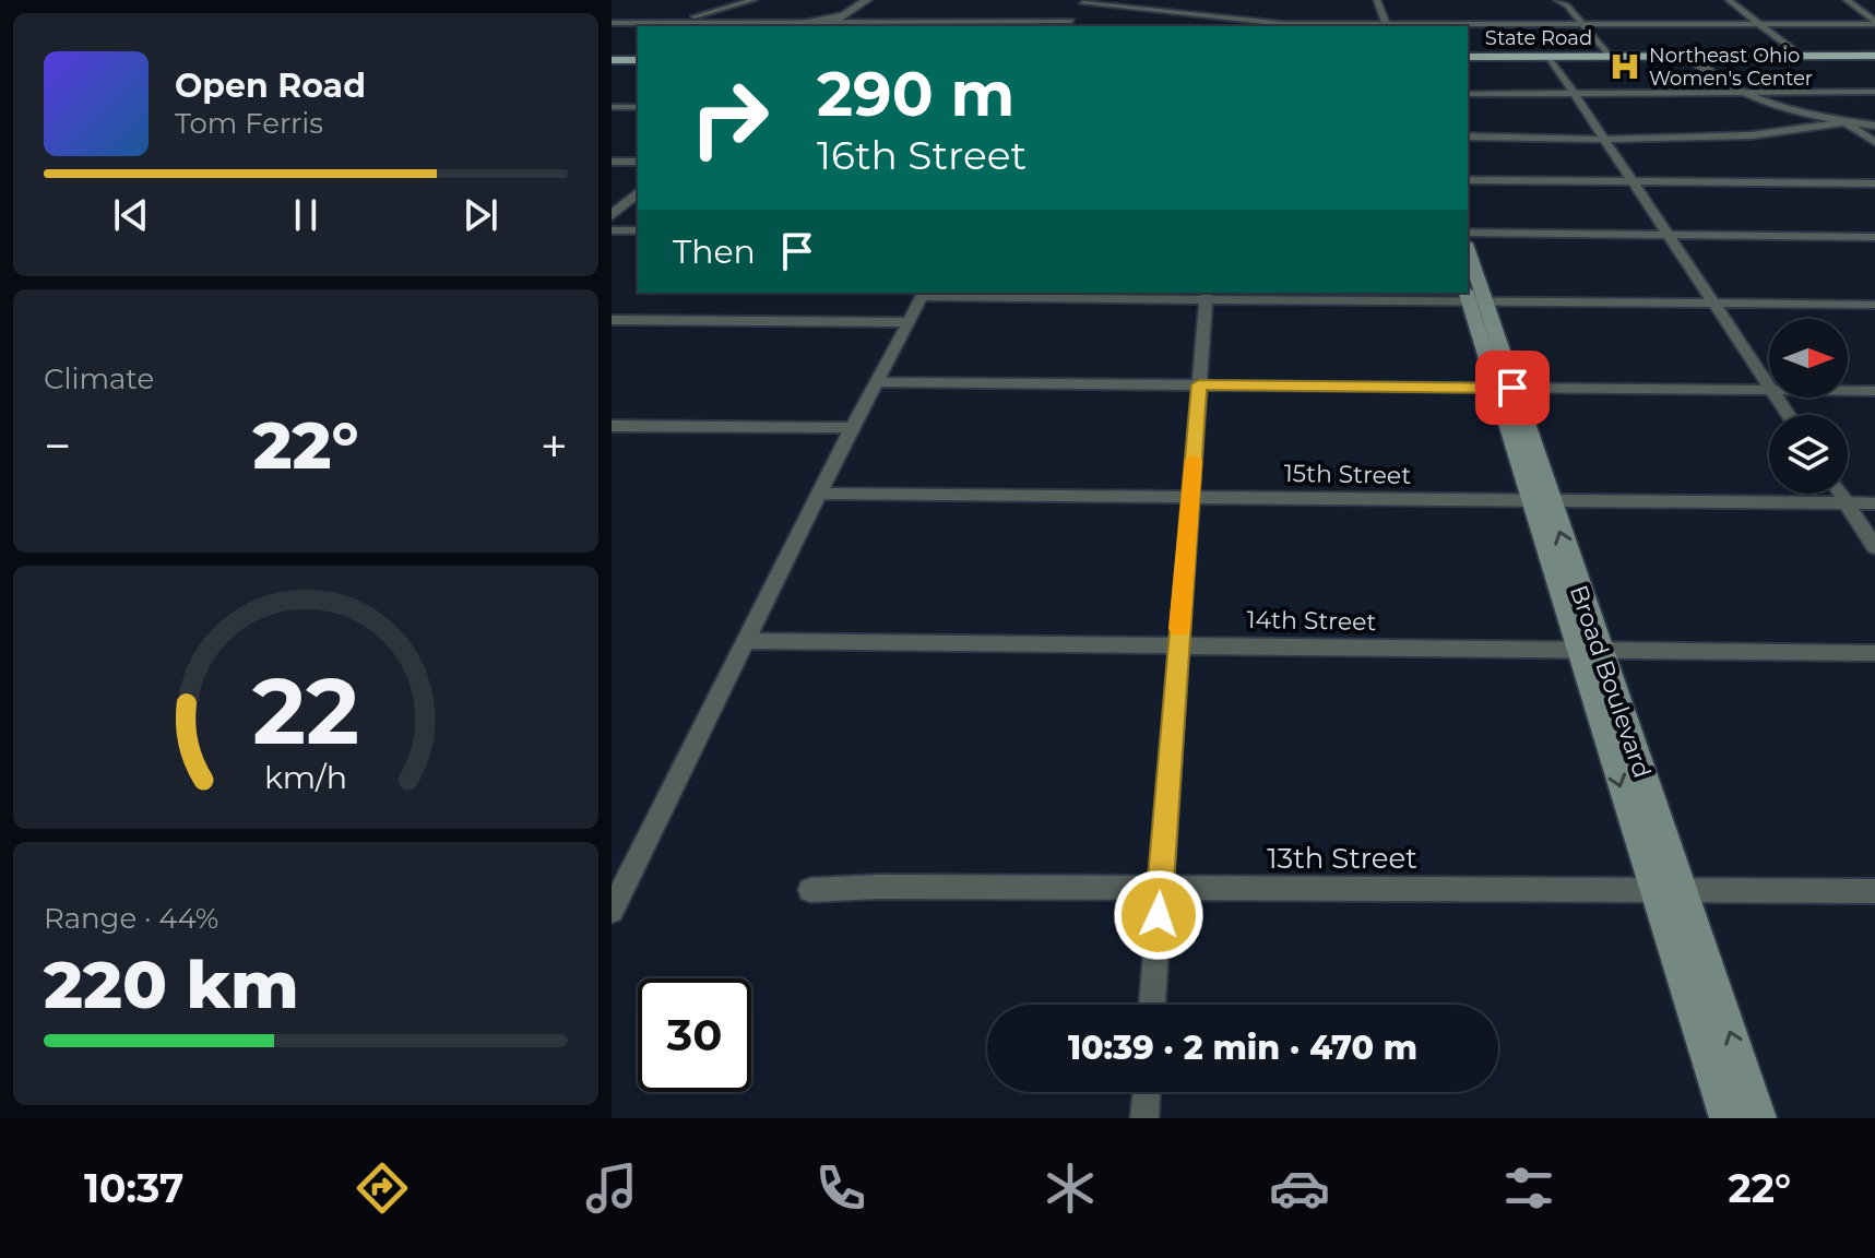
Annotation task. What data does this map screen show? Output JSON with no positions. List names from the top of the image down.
{
  "streets": {
    "main road": ["State Road", "Broad Boulevard"],
    "street": ["15th Street", "14th Street", "13th Street"]
  },
  "crossings": [
    ["15th Street", "Broad Boulevard"],
    ["14th Street", "Broad Boulevard"],
    ["Broad Boulevard", "13th Street"]
  ],
  "places": {
    "hospital": ["Northeast Ohio Women's Center"]
  },
  "north": "right",
  "page": {
    "turn": ["290 m", "16th Street"],
    "song": ["Open Road", "Tom Ferris"],
    "then": "Then",
    "tile": [
      "Climate",
      ["Range · 44%", "220 km"]
    ],
    "heat": ["−", "22°", "+"],
    "limit": "30",
    "trip": "10:39 · 2 min · 470 m",
    "tabs": ["10:37", "22°"],
    "gauge": ["22", "km/h"]
  }
}
